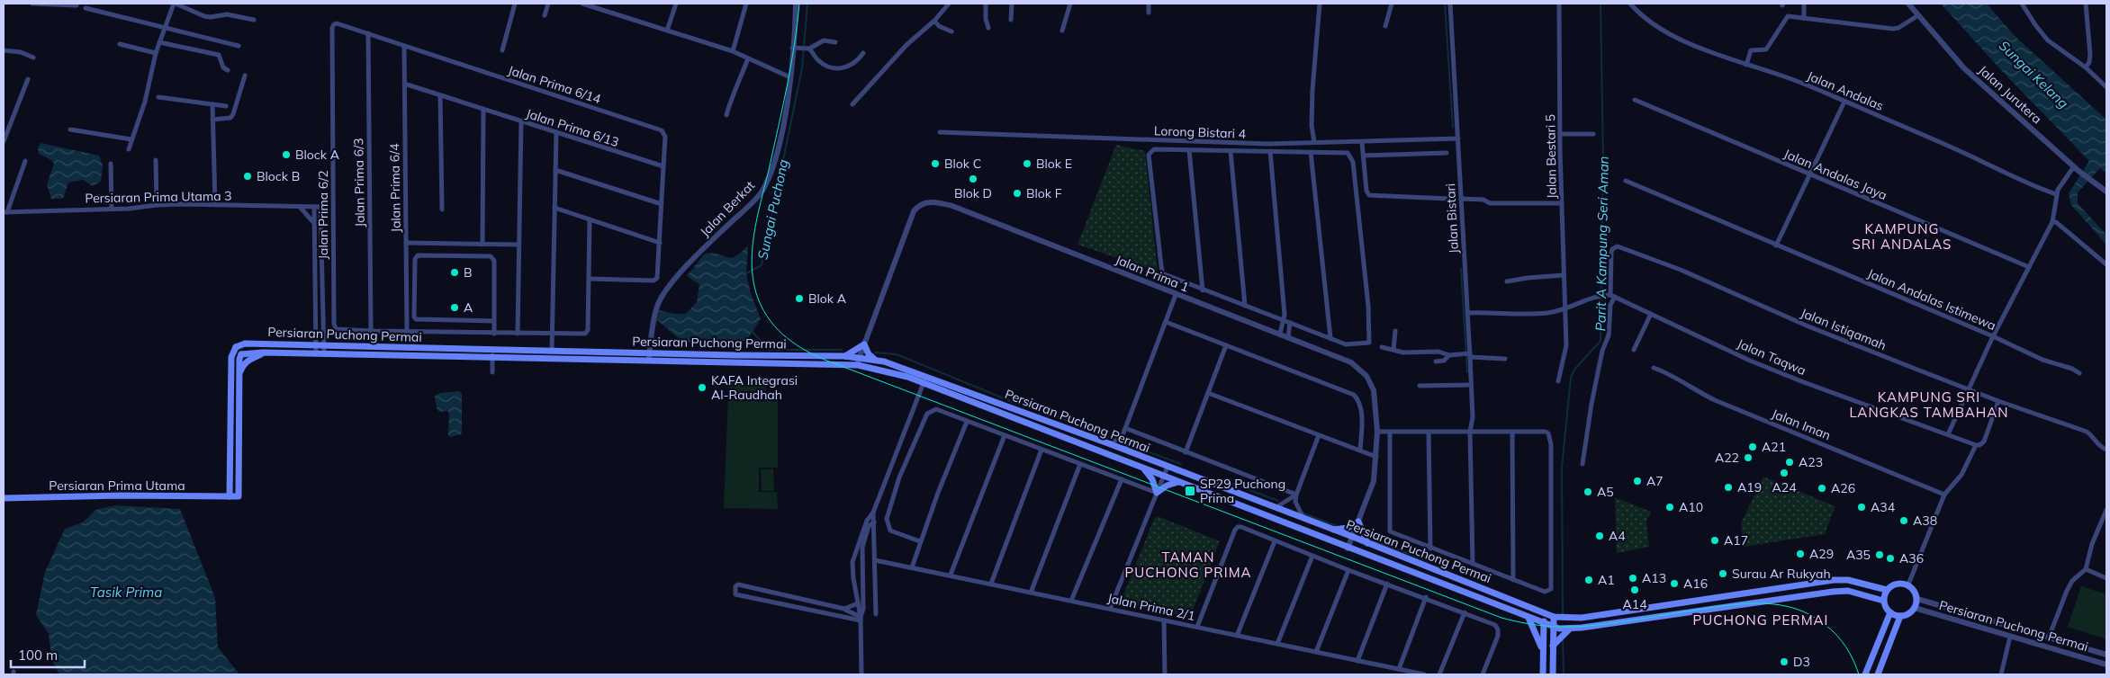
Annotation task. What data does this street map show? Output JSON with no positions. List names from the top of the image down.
{
  "streets": {
    "main road": ["Persiaran Puchong Permai", "Persiaran Prima Utama"],
    "street": [
      "Jalan Prima 6/14",
      "Jalan Andalas",
      "Jalan Jurutera",
      "Jalan Prima 6/13",
      "Lorong Bistari 4",
      "Jalan Bestari 5",
      "Jalan Andalas Jaya",
      "Jalan Prima 6/3",
      "Jalan Prima 6/4",
      "Persiaran Prima Utama 3",
      "Jalan Berkat",
      "Jalan Prima 6/2",
      "Jalan Bistari",
      "Jalan Prima 1",
      "Jalan Andalas Istimewa",
      "Jalan Istiqamah",
      "Jalan Taqwa",
      "Jalan Iman",
      "Jalan Prima 2/1"
    ]
  },
  "crossings": [
    ["Jalan Prima 6/14", "Jalan Prima 6/13"],
    ["Jalan Prima 6/14", "Jalan Prima 6/4"],
    ["Jalan Prima 6/14", "Jalan Prima 6/2"],
    ["Jalan Prima 6/13", "Jalan Prima 6/4"],
    ["Lorong Bistari 4", "Jalan Bistari"],
    ["Jalan Bestari 5", "Jalan Taqwa"],
    ["Jalan Prima 6/3", "Jalan Prima 6/2"],
    ["Jalan Prima 6/4", "Jalan Prima 6/2"],
    ["Persiaran Prima Utama 3", "Persiaran Puchong Permai"],
    ["Jalan Berkat", "Persiaran Puchong Permai"],
    ["Jalan Bistari", "Jalan Taqwa"],
    ["Jalan Prima 1", "Persiaran Puchong Permai"],
    ["Jalan Istiqamah", "Jalan Taqwa"]
  ],
  "districts": [
    "KAMPUNG SRI ANDALAS",
    "KAMPUNG SRI LANGKAS TAMBAHAN",
    "TAMAN PUCHONG PRIMA",
    "PUCHONG PERMAI"
  ],
  "water": [
    "Sungai Kelang",
    "Sungai Puchong",
    "Parit A Kampung Seri Aman",
    "Tasik Prima"
  ],
  "places": {
    "other": [
      "Block A",
      "Blok C",
      "Blok E",
      "Block B",
      "Blok D",
      "Blok F",
      "B",
      "Blok A",
      "A",
      "KAFA Integrasi Al-Raudhah",
      "A21",
      "A22",
      "A23",
      "A24",
      "A7",
      "A19",
      "A26",
      "A5",
      "A10",
      "A34",
      "A38",
      "A4",
      "A17",
      "A29",
      "A35",
      "A36",
      "Surau Ar Rukyah",
      "A13",
      "A1",
      "A16",
      "A14",
      "D3"
    ],
    "transit": ["SP29 Puchong Prima"]
  },
  "scale_bar": "100 m"
}
